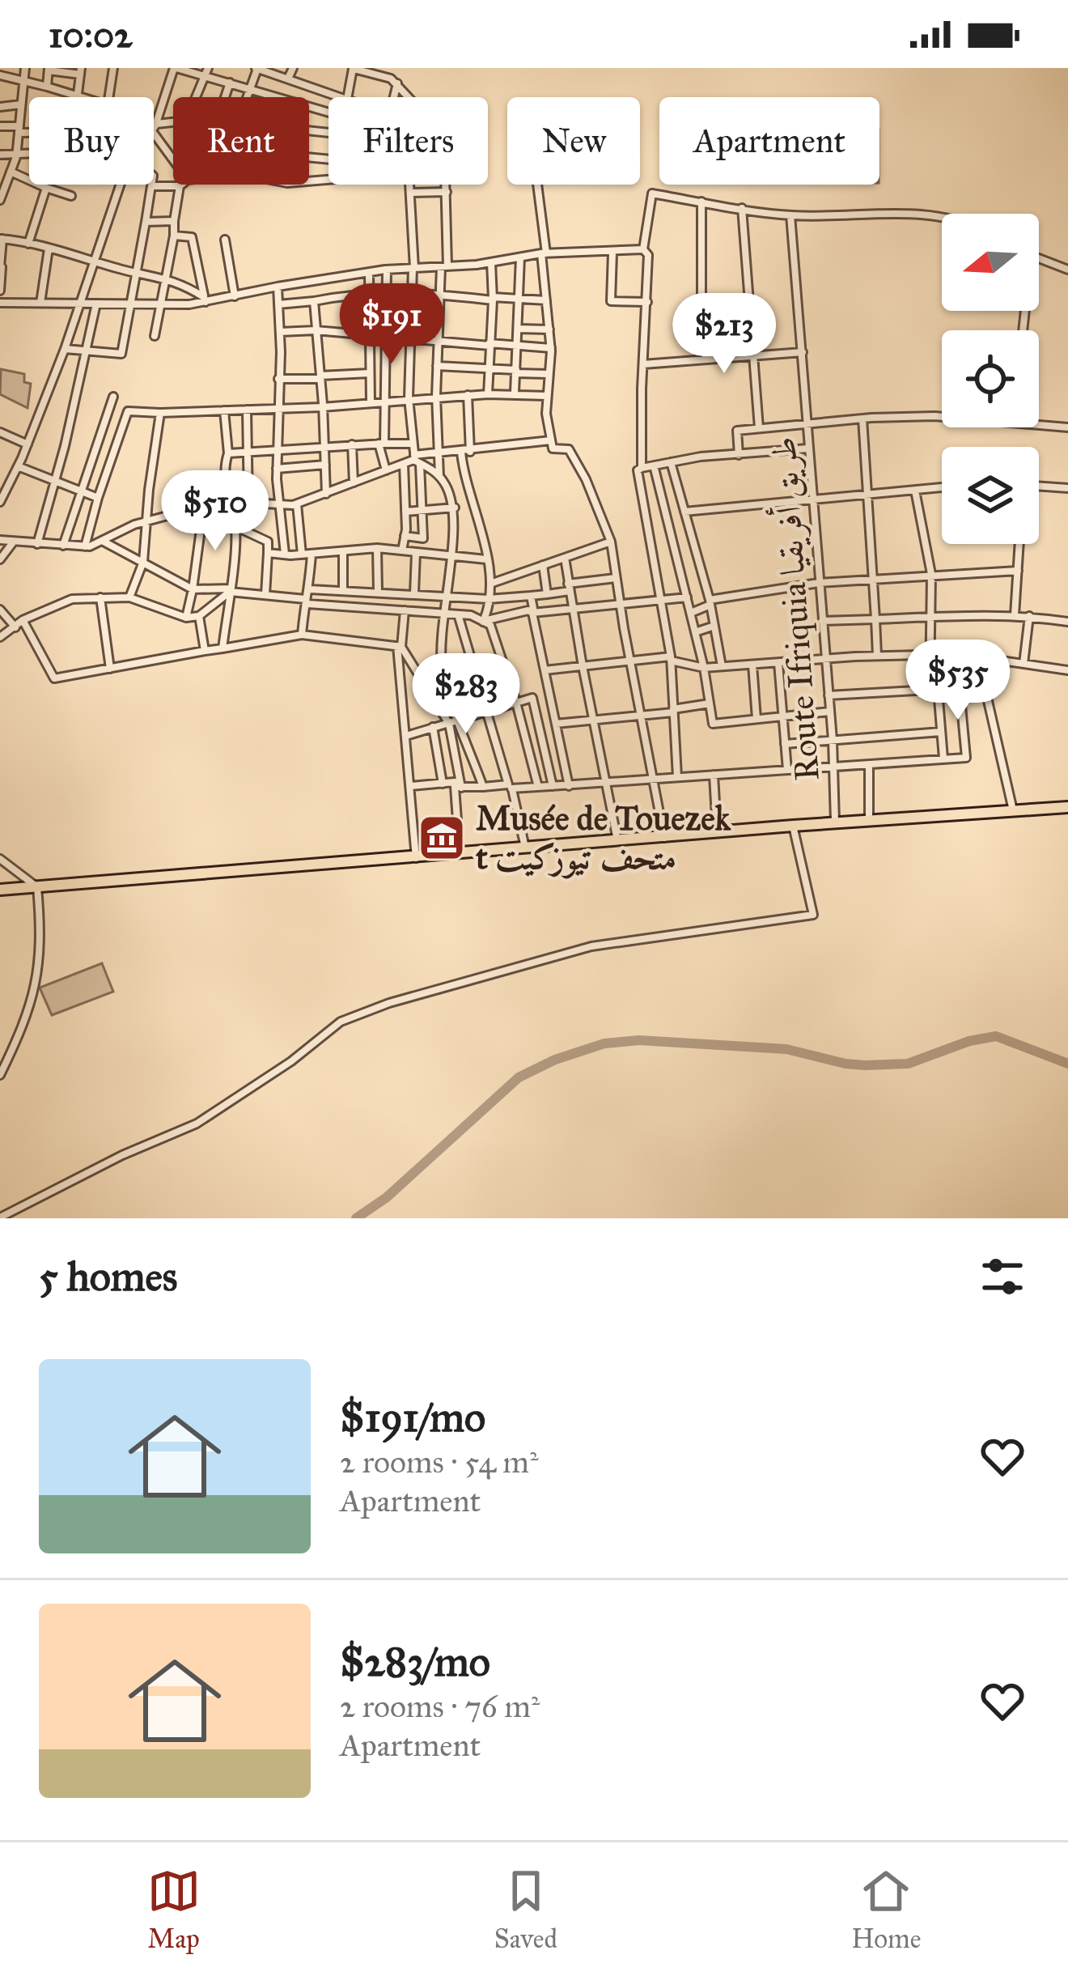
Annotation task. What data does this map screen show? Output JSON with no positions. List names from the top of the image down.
{
  "streets": {
    "street": ["Route Ifriquia طريق أفريقيا"]
  },
  "places": {
    "museum": ["Musée de Touezek t متحف تيوزكيت"]
  },
  "north": "left",
  "page": {
    "status": "10:02",
    "chip": [
      "Buy",
      "Rent",
      "Filters",
      "New",
      "Apartment"
    ],
    "price": [
      "$191",
      "$213",
      "$510",
      "$535",
      "$283"
    ],
    "heading": "5 homes",
    "list": [
      {
        "name": "$191/mo",
        "note": "2 rooms · 54 m² · Apartment"
      },
      {
        "name": "$283/mo",
        "note": "2 rooms · 76 m² · Apartment"
      }
    ],
    "tabs": ["Map", "Saved", "Home"]
  }
}
